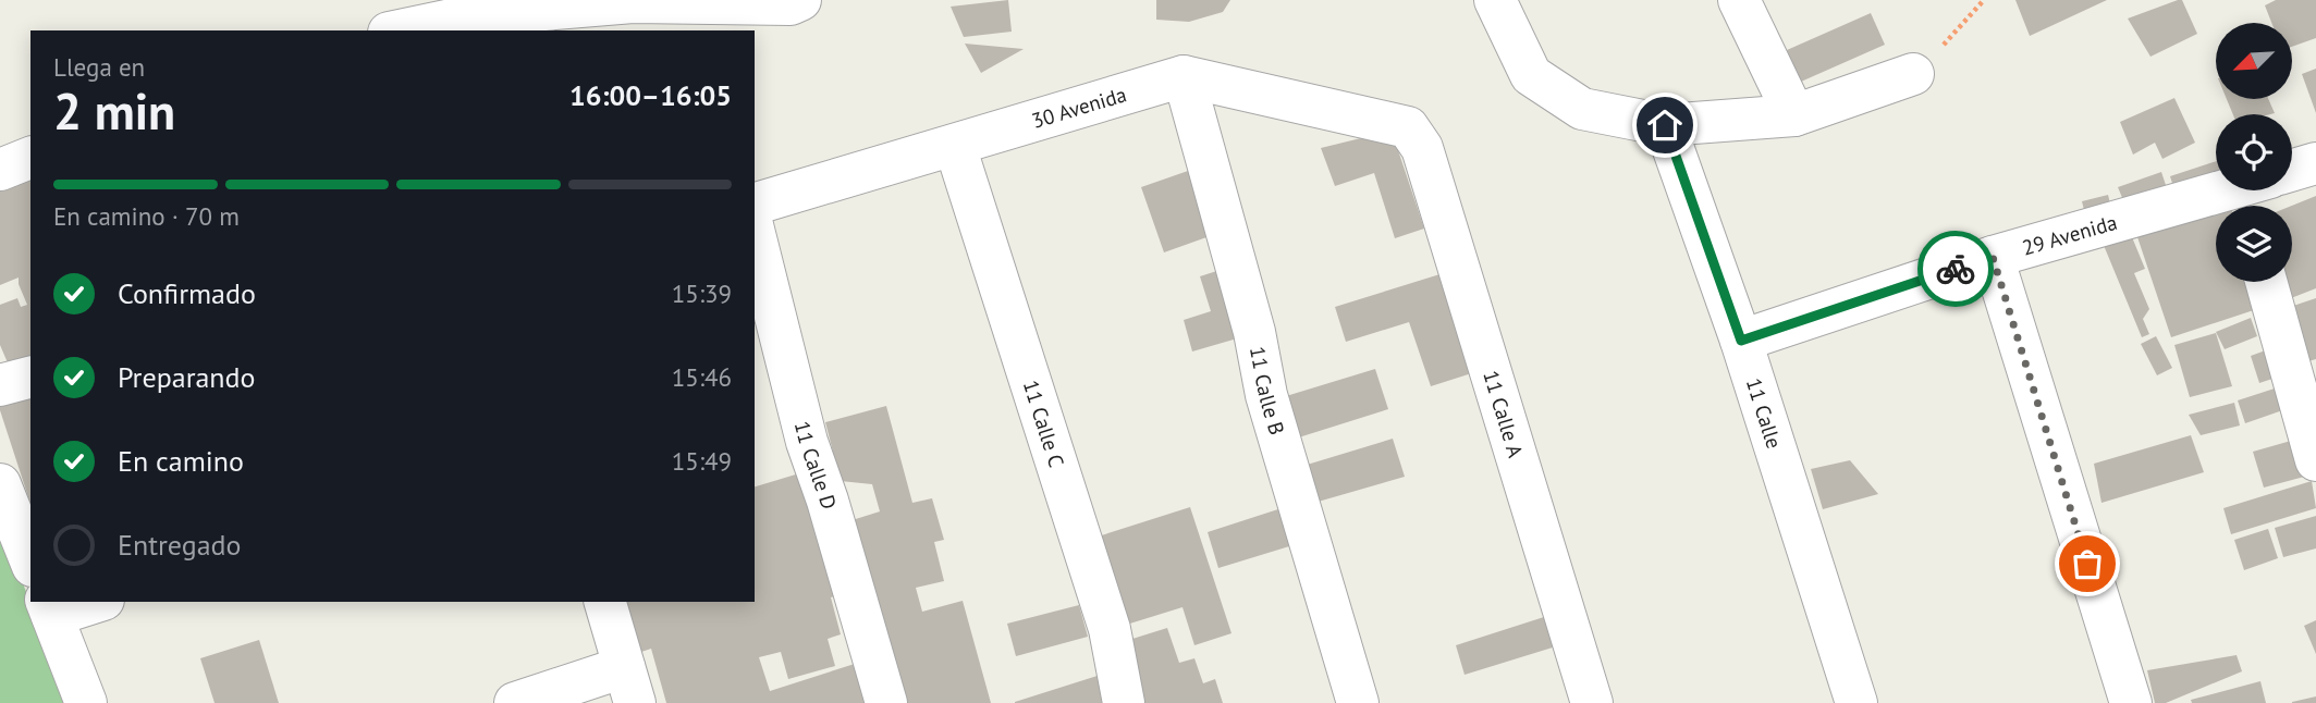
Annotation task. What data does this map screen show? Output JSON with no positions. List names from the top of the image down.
{
  "streets": {
    "street": [
      "30 Avenida",
      "29 Avenida",
      "11 Calle B",
      "11 Calle",
      "11 Calle A",
      "11 Calle C",
      "11 Calle D"
    ]
  },
  "crossings": [
    ["30 Avenida", "11 Calle B"],
    ["30 Avenida", "11 Calle A"],
    ["30 Avenida", "11 Calle C"],
    ["29 Avenida", "11 Calle"]
  ],
  "north": "bottom left",
  "page": {
    "heading": ["2 min", "Llega en", "16:00–16:05"],
    "bar": "En camino · 70 m",
    "list": [
      ["Confirmado", "15:39"],
      ["Preparando", "15:46"],
      ["En camino", "15:49"],
      "Entregado"
    ]
  }
}
